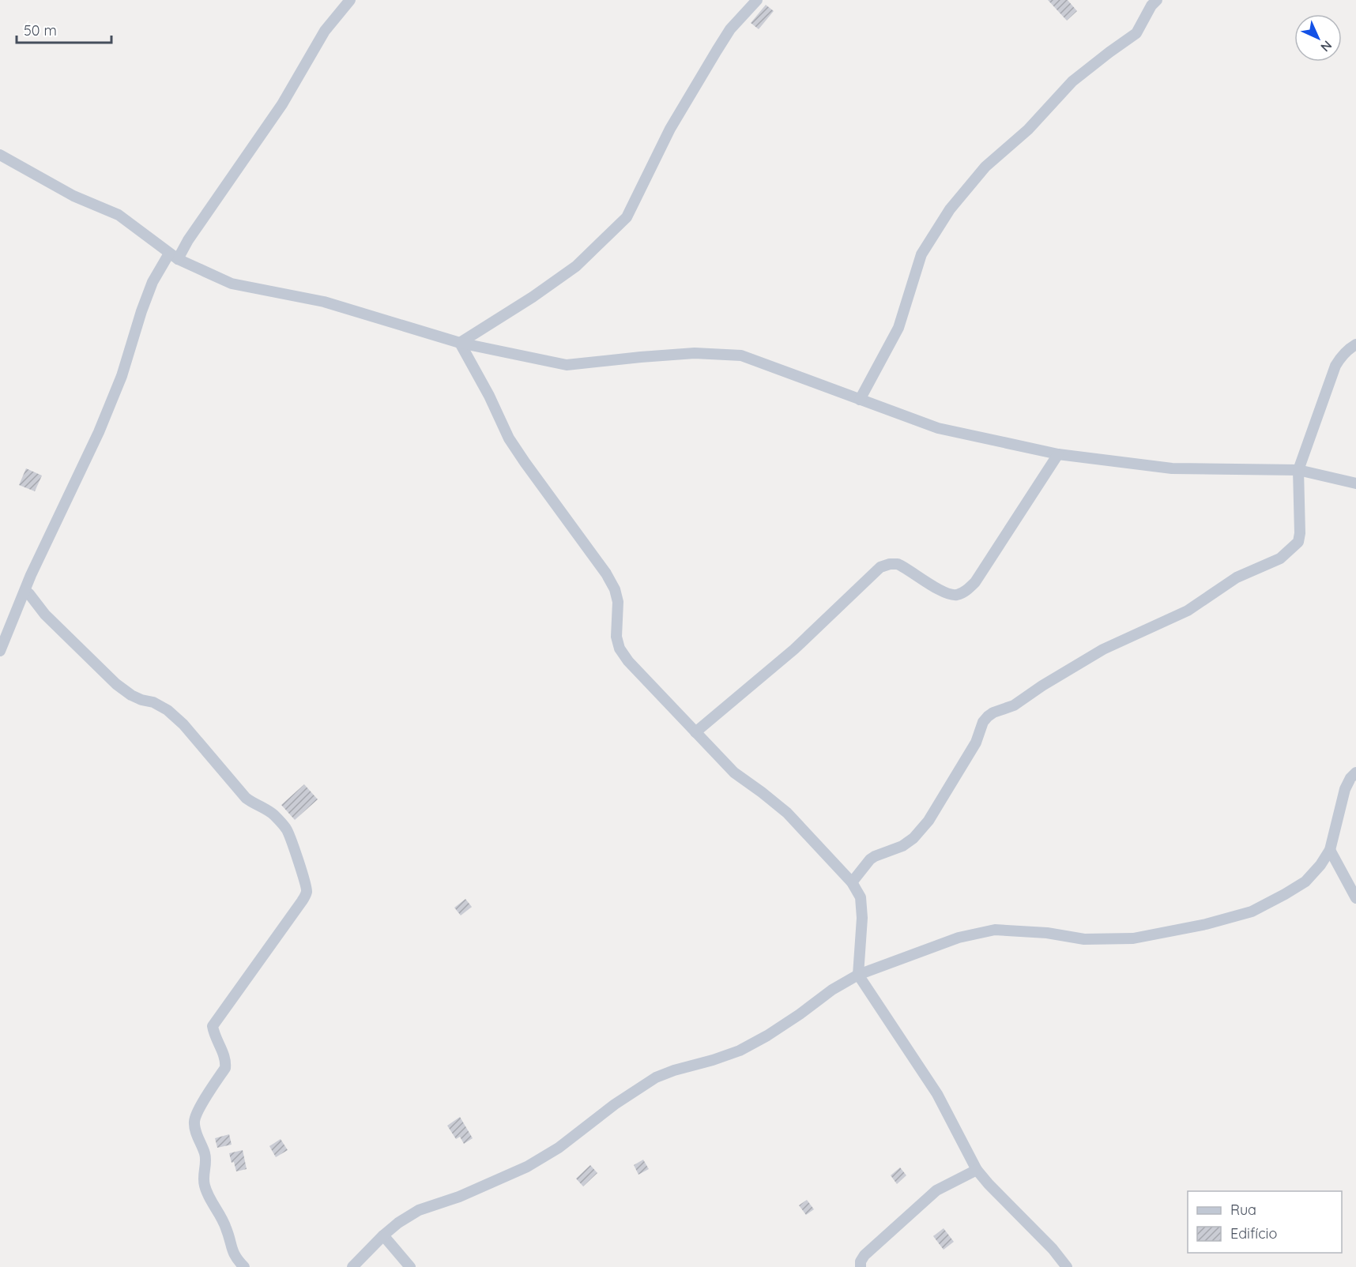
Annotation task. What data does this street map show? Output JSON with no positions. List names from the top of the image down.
{
  "legend": ["Rua", "Edifício"],
  "scale_bar": "50 m",
  "north": "bottom right"
}
